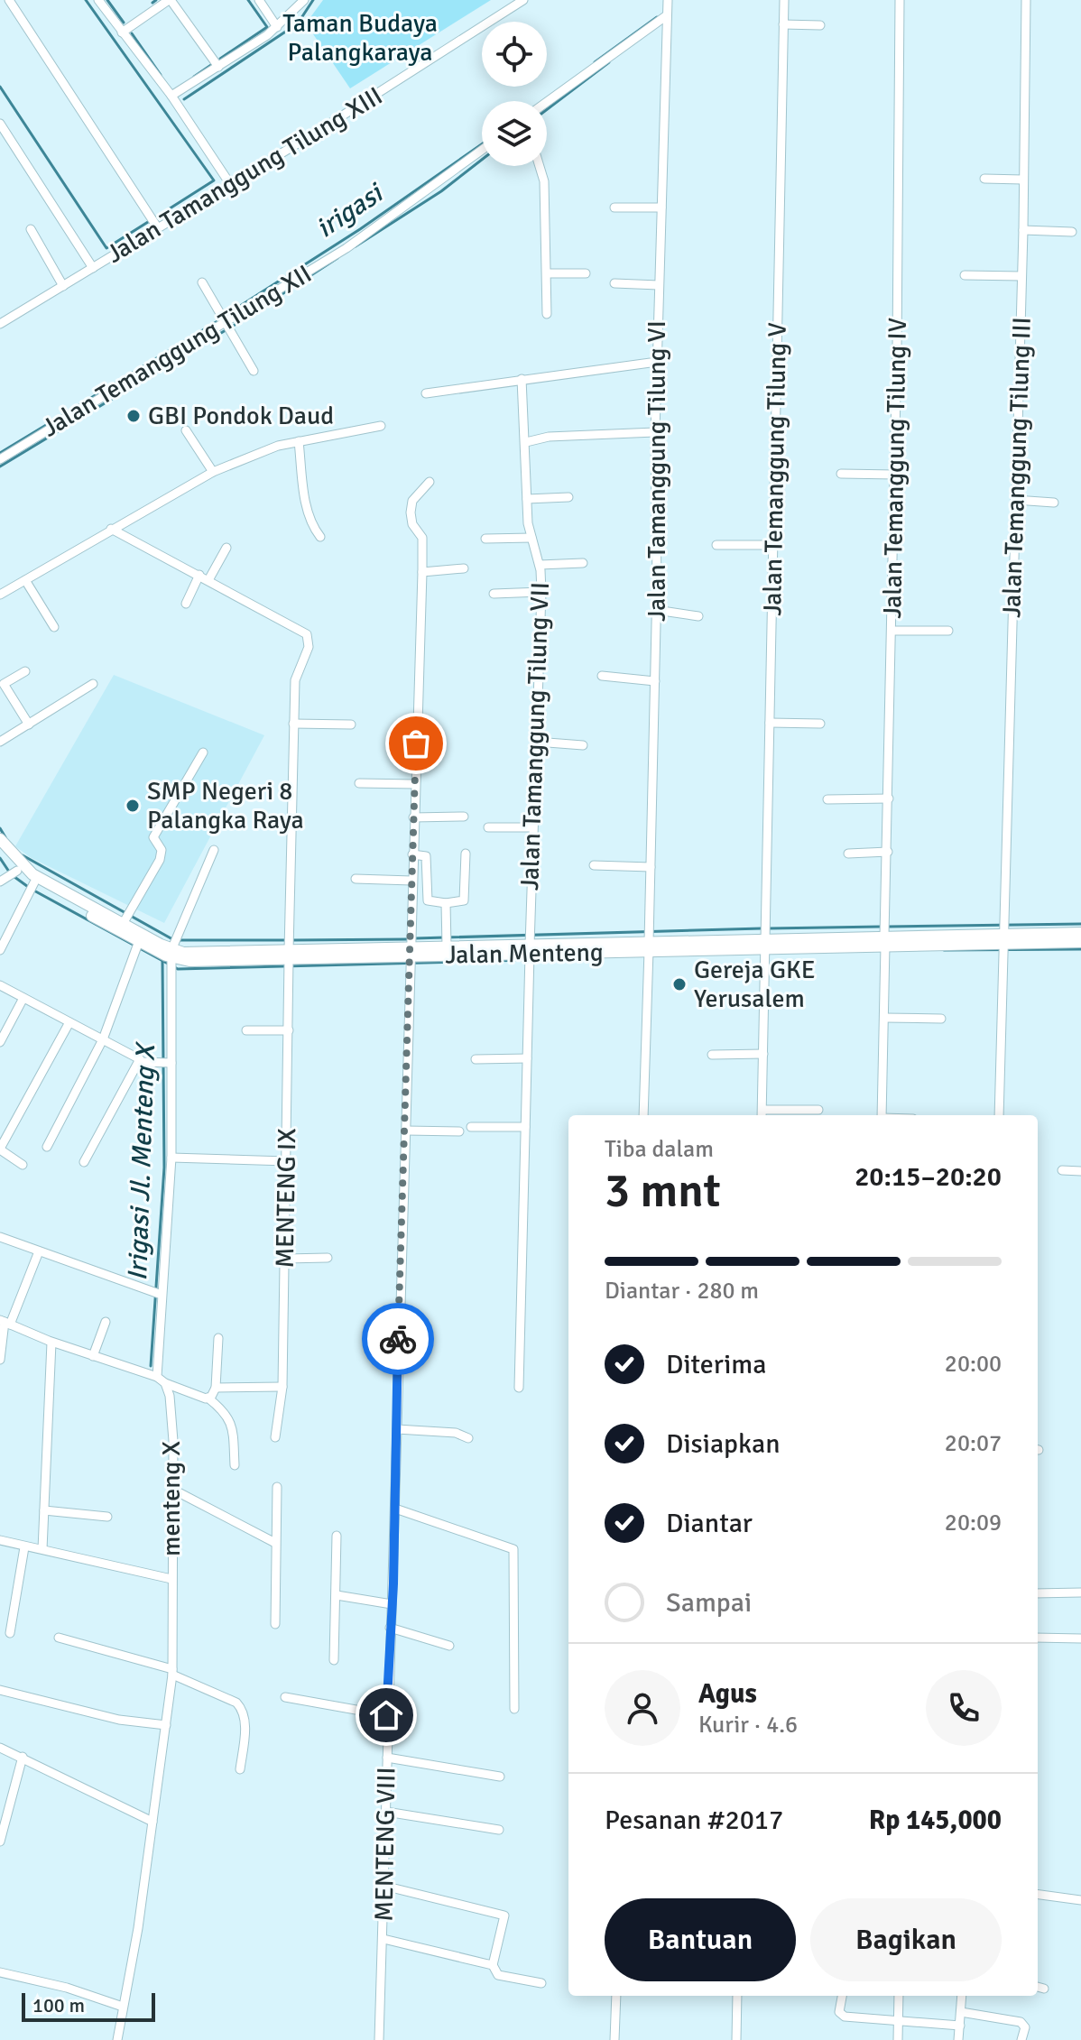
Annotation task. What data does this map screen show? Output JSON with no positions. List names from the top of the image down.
{
  "streets": {
    "street": [
      "Jalan Tamanggung Tilung XIII",
      "Jalan Temanggung Tilung XII",
      "Jalan Temanggung Tilung III",
      "Jalan Temanggung Tilung IV",
      "Jalan Temanggung Tilung V",
      "Jalan Tamanggung Tilung VI",
      "Jalan Tamanggung Tilung VII",
      "Jalan Menteng",
      "MENTENG IX",
      "menteng X",
      "MENTENG VIII"
    ]
  },
  "crossings": [
    ["Jalan Tamanggung Tilung VII", "Jalan Menteng"],
    ["Jalan Menteng", "MENTENG VIII"]
  ],
  "water": ["irigasi", "Irigasi Jl. Menteng X"],
  "parks": ["Taman Budaya Palangkaraya"],
  "places": ["GBI Pondok Daud", "SMP Negeri 8 Palangka Raya", "Gereja GKE Yerusalem"],
  "scale_bar": "100 m",
  "page": {
    "heading": ["3 mnt", "Tiba dalam", "20:15–20:20"],
    "panel": [
      "Agus",
      "Kurir · 4.6",
      "Pesanan #2017",
      "Rp 145,000"
    ],
    "bar": "Diantar · 280 m",
    "list": [
      ["Diterima", "20:00"],
      ["Disiapkan", "20:07"],
      ["Diantar", "20:09"],
      "Sampai"
    ],
    "buttons": ["Bantuan", "Bagikan"],
    "scale": "100 m"
  }
}
